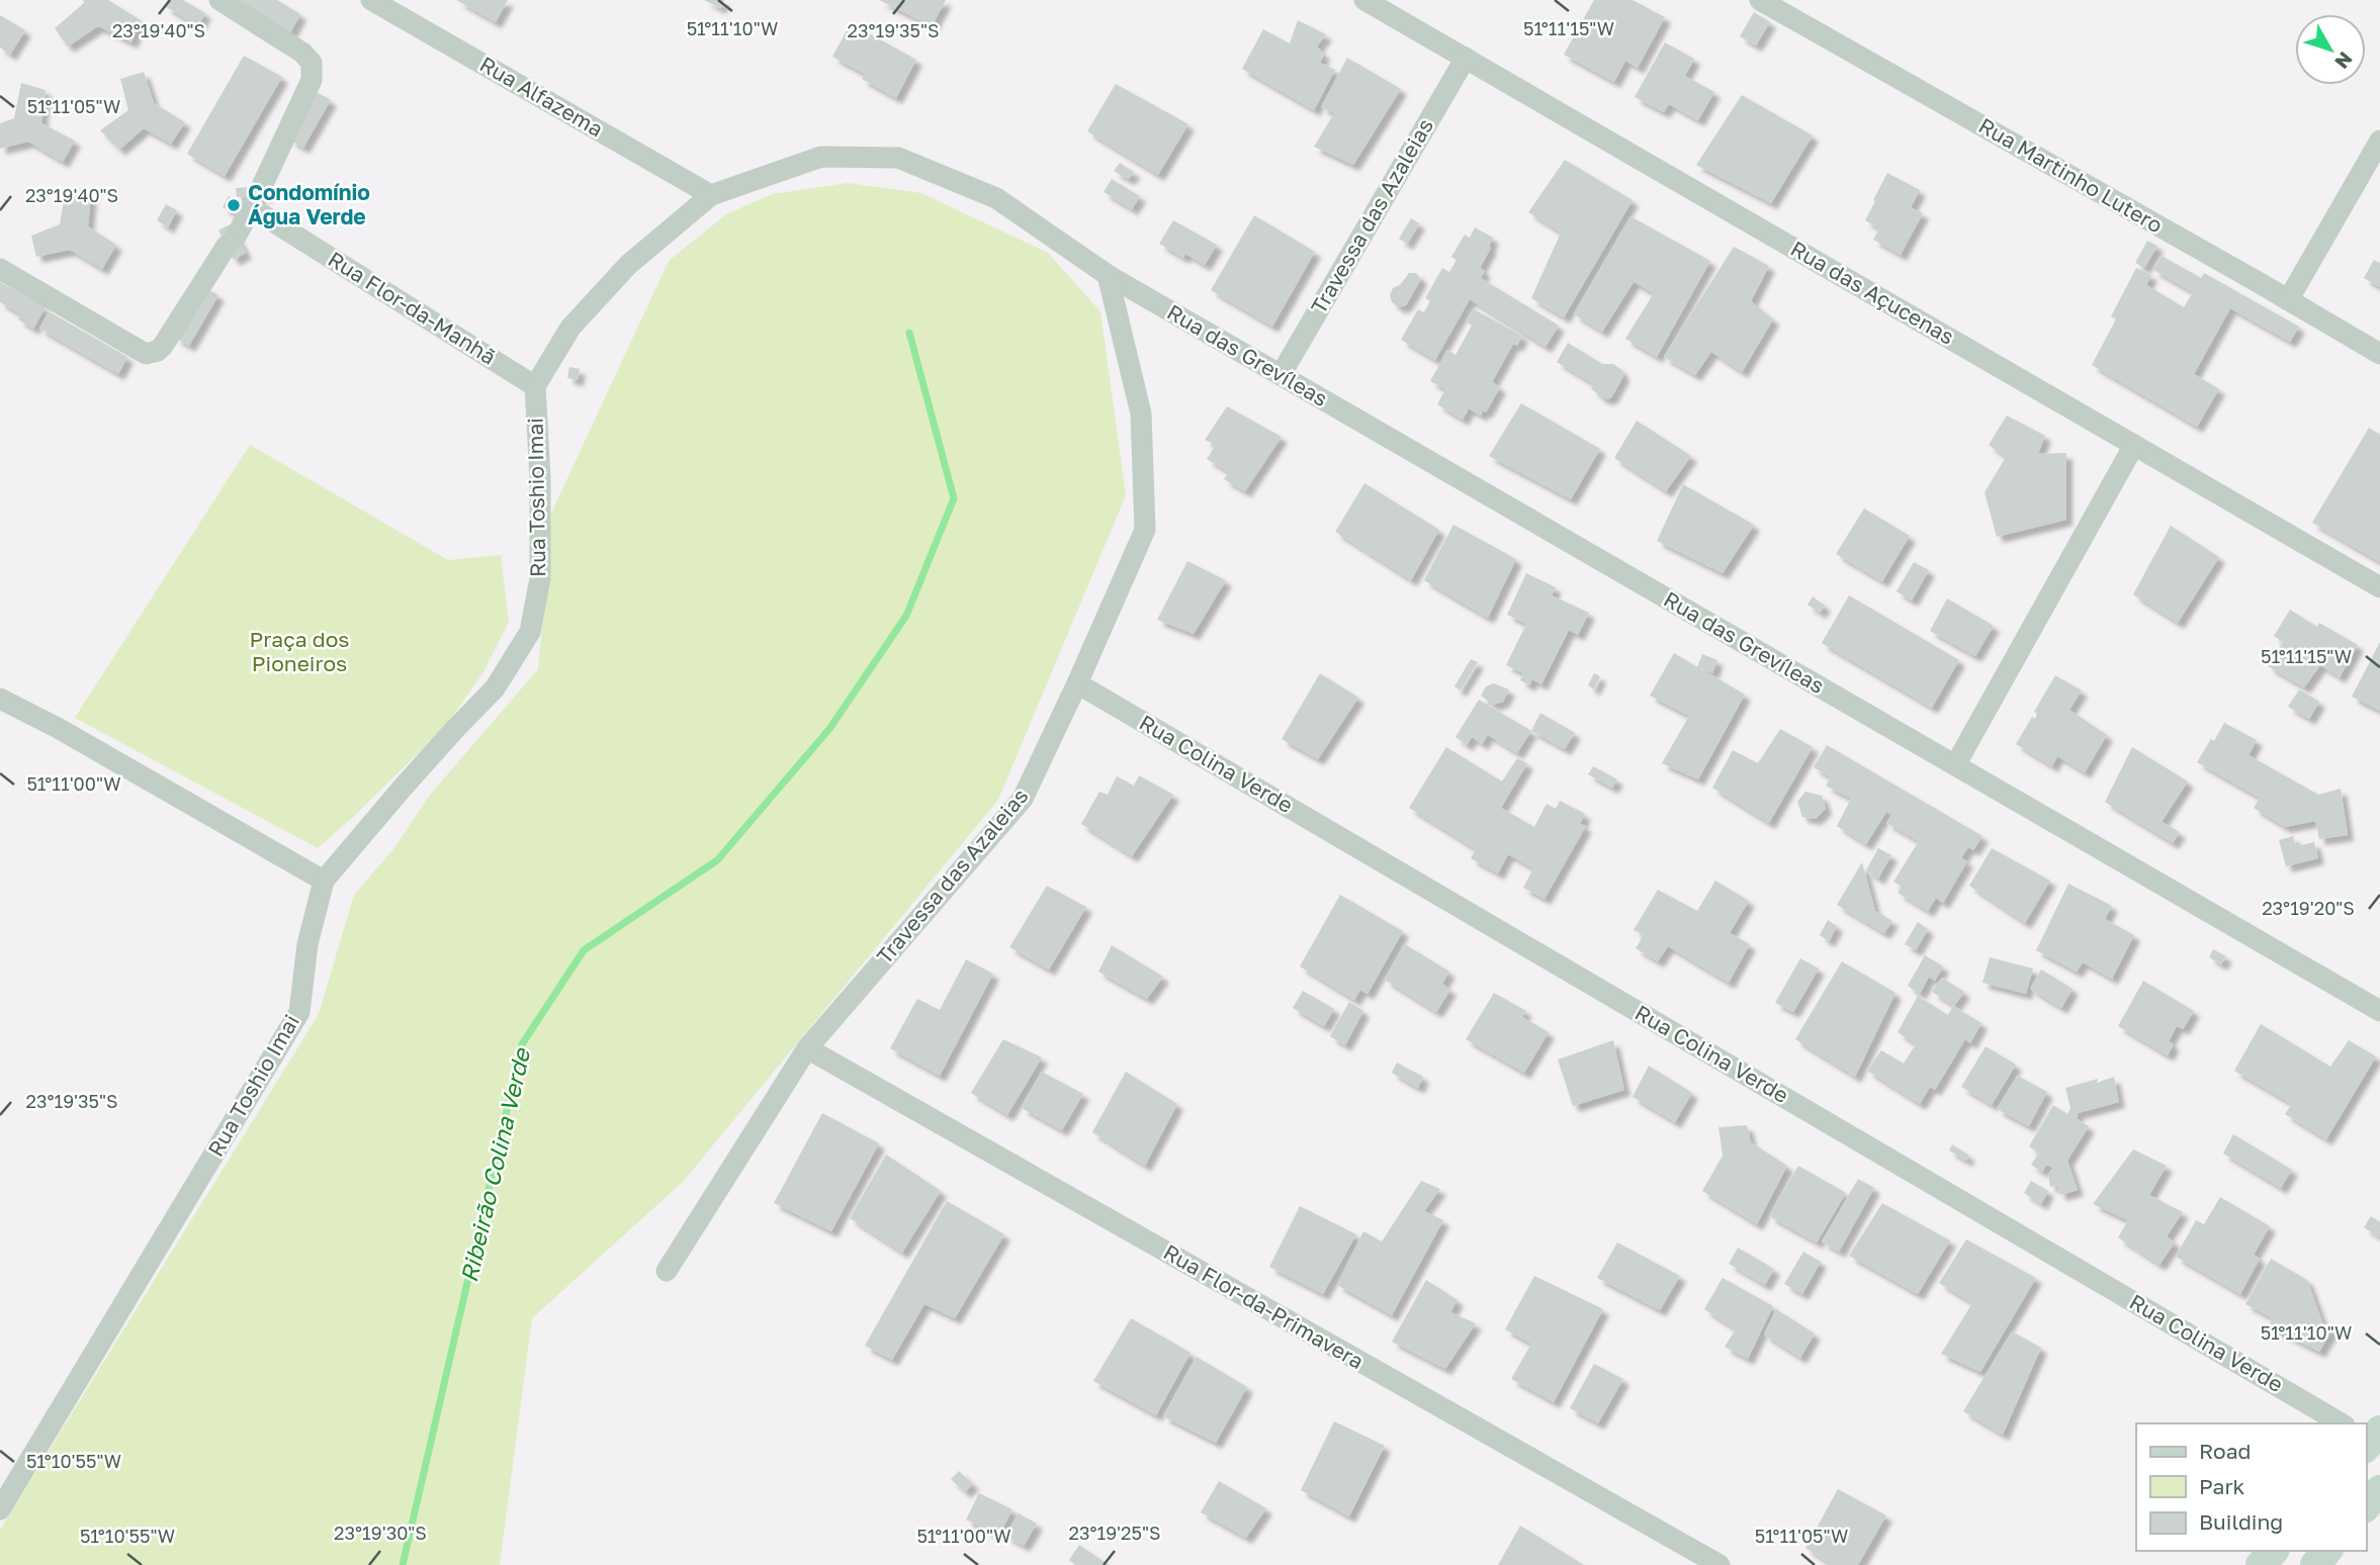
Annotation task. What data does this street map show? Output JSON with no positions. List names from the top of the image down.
{
  "streets": {
    "street": [
      "Rua Alfazema",
      "Rua Martinho Lutero",
      "Travessa das Azaleias",
      "Rua das Açucenas",
      "Rua Flor-da-Manhã",
      "Rua das Grevíleas",
      "Rua Toshio Imai",
      "Rua Colina Verde",
      "Rua Flor-da-Primavera"
    ]
  },
  "crossings": [
    ["Rua Alfazema", "Rua das Grevíleas"],
    ["Travessa das Azaleias", "Rua das Açucenas"],
    ["Travessa das Azaleias", "Rua das Grevíleas"],
    ["Travessa das Azaleias", "Rua Colina Verde"],
    ["Travessa das Azaleias", "Rua Flor-da-Primavera"],
    ["Rua Flor-da-Manhã", "Rua Toshio Imai"]
  ],
  "water": ["Ribeirão Colina Verde"],
  "parks": ["Praça dos Pioneiros"],
  "places": ["Condomínio Água Verde"],
  "legend": ["Road", "Park", "Building"],
  "north": "bottom right",
  "coordinates": [
    "51°11'10\"W",
    "51°11'15\"W",
    "23°19'40\"S",
    "23°19'35\"S",
    "51°11'05\"W",
    "51°11'00\"W",
    "23°19'20\"S",
    "51°10'55\"W",
    "23°19'30\"S",
    "23°19'25\"S"
  ]
}
